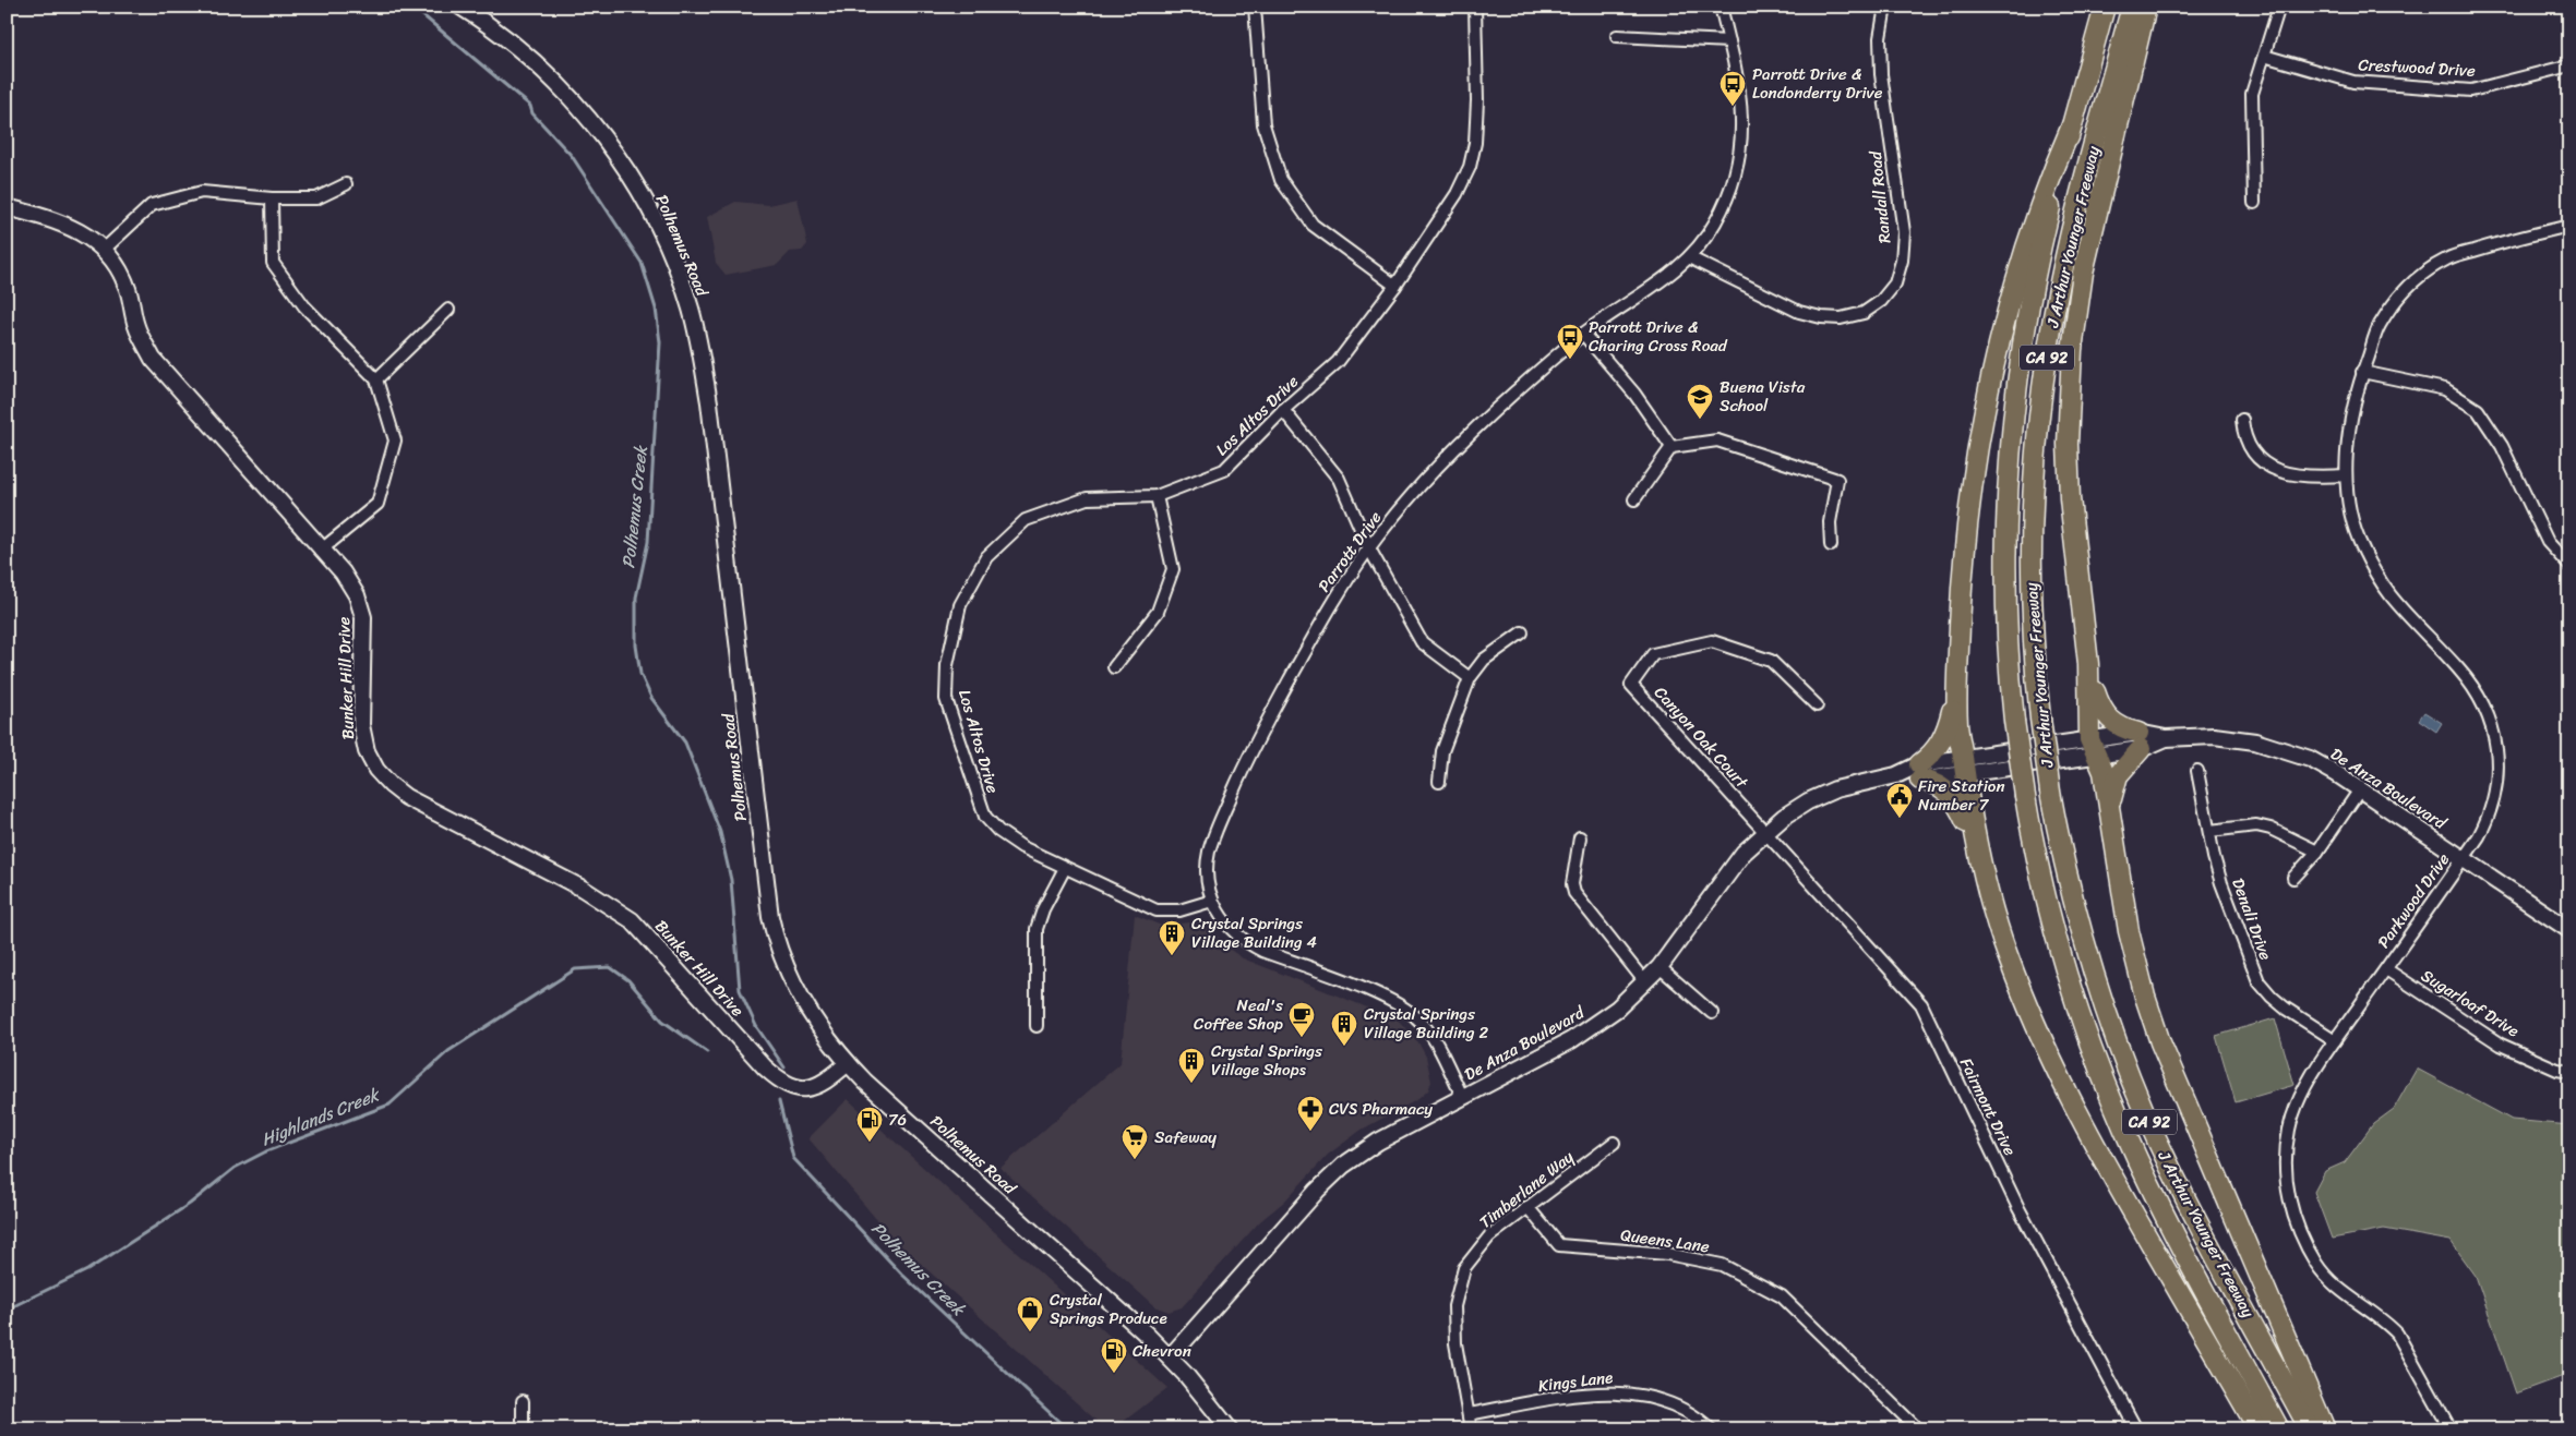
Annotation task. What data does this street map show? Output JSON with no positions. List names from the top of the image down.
{
  "streets": {
    "highway": ["J Arthur Younger Freeway", "CA 92"],
    "street": [
      "Crestwood Drive",
      "Randall Road",
      "Polhemus Road",
      "Los Altos Drive",
      "Parrott Drive",
      "Bunker Hill Drive",
      "Canyon Oak Court",
      "De Anza Boulevard",
      "Parkwood Drive",
      "Denali Drive",
      "Sugarloaf Drive",
      "Fairmont Drive",
      "Timberlane Way",
      "Queens Lane",
      "Kings Lane"
    ]
  },
  "crossings": [
    ["Randall Road", "Parrott Drive"],
    ["Polhemus Road", "Bunker Hill Drive"],
    ["Polhemus Road", "De Anza Boulevard"],
    ["Los Altos Drive", "Parrott Drive"],
    ["Parrott Drive", "De Anza Boulevard"],
    ["Canyon Oak Court", "De Anza Boulevard"],
    ["Canyon Oak Court", "Fairmont Drive"],
    ["De Anza Boulevard", "Parkwood Drive"],
    ["De Anza Boulevard", "Fairmont Drive"],
    ["Parkwood Drive", "Denali Drive"],
    ["Parkwood Drive", "Sugarloaf Drive"],
    ["Timberlane Way", "Queens Lane"],
    ["Timberlane Way", "Kings Lane"]
  ],
  "water": ["Polhemus Creek", "Highlands Creek"],
  "places": {
    "bus stop": ["Parrott Drive & Londonderry Drive", "Parrott Drive & Charing Cross Road"],
    "school or university": ["Buena Vista School"],
    "public building": ["Fire Station Number 7"],
    "building": ["Crystal Springs Village Building 4", "Crystal Springs Village Building 2", "Crystal Springs Village Shops"],
    "cafe": ["Neal's Coffee Shop"],
    "pharmacy": ["CVS Pharmacy"],
    "fuel station": ["76", "Chevron"],
    "supermarket": ["Safeway"],
    "shop": ["Crystal Springs Produce"]
  }
}
